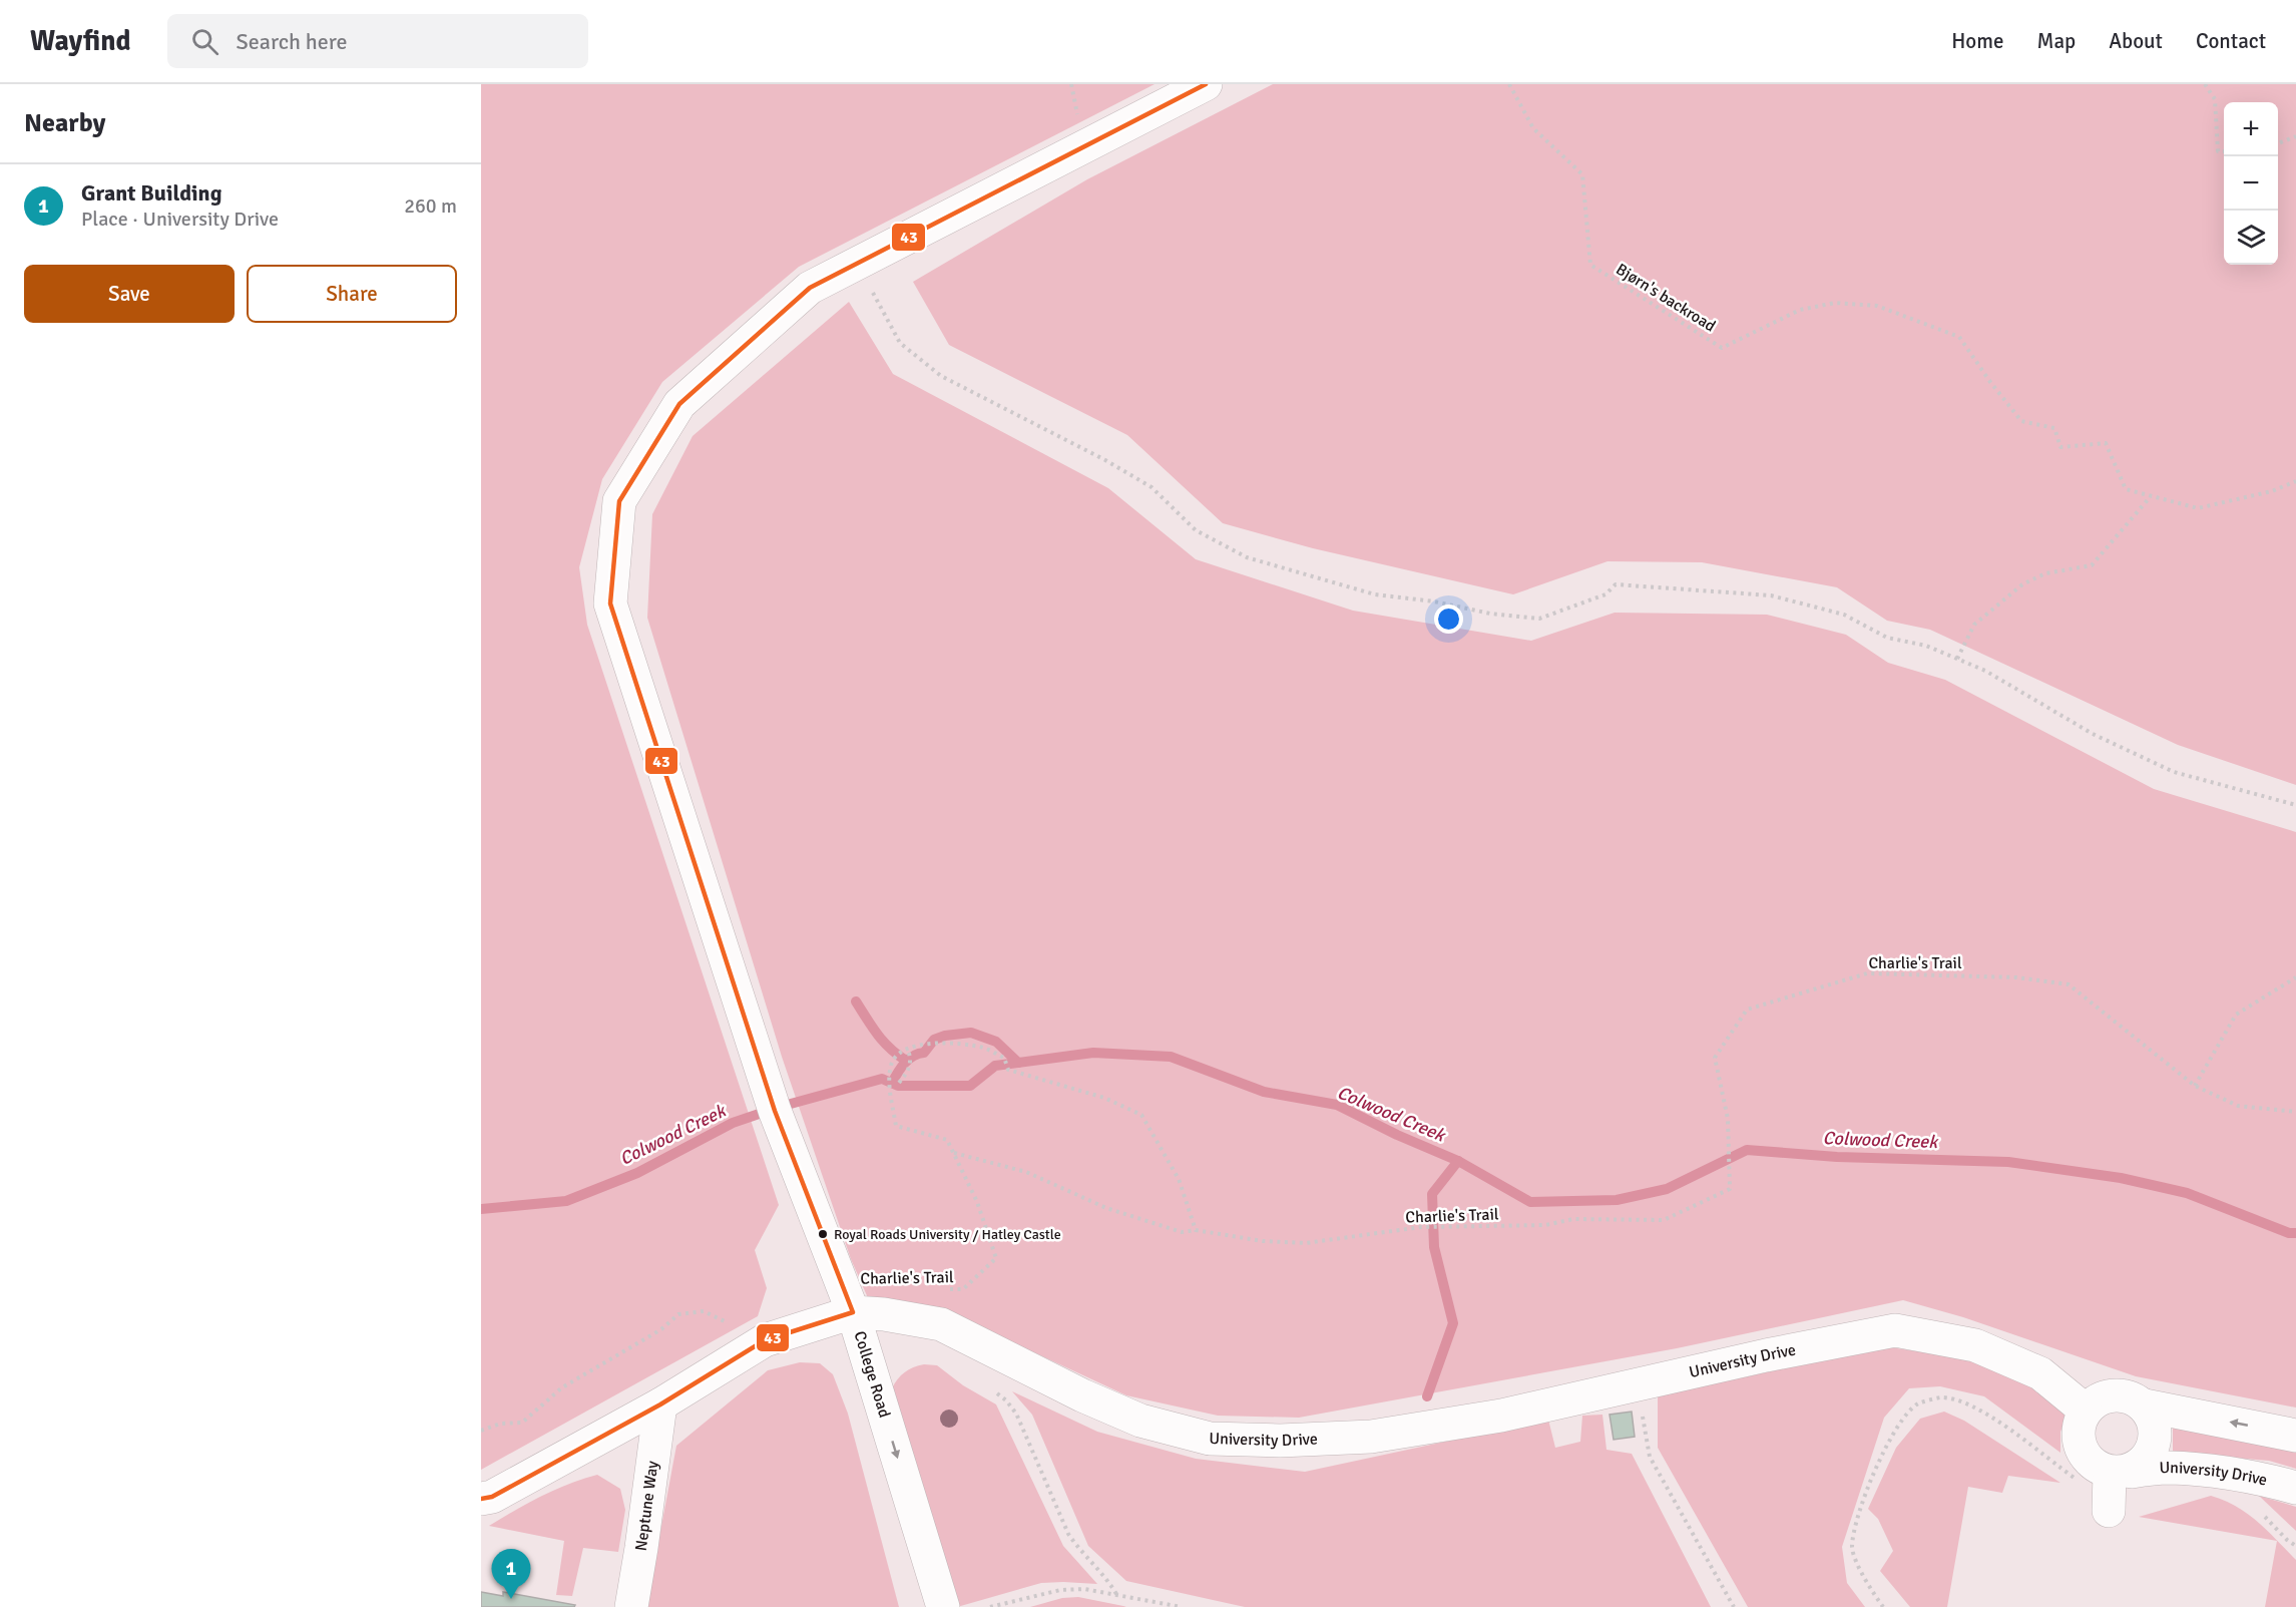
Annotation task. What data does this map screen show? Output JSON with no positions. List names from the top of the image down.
{
  "streets": {
    "street": ["University Drive", "College Road", "Neptune Way"],
    "path": ["Bjørn's backroad", "Charlie's Trail"]
  },
  "crossings": [
    ["University Drive", "College Road"],
    ["University Drive", "Neptune Way"]
  ],
  "water": ["Colwood Creek"],
  "places": ["Royal Roads University / Hatley Castle"],
  "lines": ["transit line 43"],
  "page": {
    "header": "Wayfind",
    "search": "Search here",
    "nav": [
      "Home",
      "Map",
      "About",
      "Contact"
    ],
    "heading": "Nearby",
    "map_buttons": ["+", "−"],
    "list": [
      {
        "mark": "1",
        "name": "Grant Building",
        "note": "Place · University Drive",
        "value": "260 m"
      }
    ],
    "buttons": ["Save", "Share"],
    "pins": "1"
  }
}
